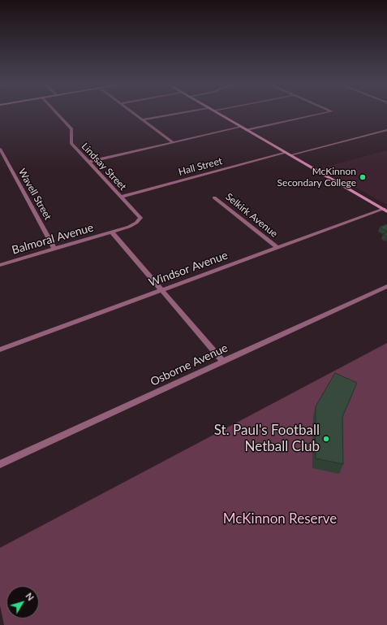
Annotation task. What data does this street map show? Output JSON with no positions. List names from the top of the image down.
{
  "streets": {
    "street": [
      "Lindsay Street",
      "Hall Street",
      "Wavell Street",
      "Selkirk Avenue",
      "Balmoral Avenue",
      "Windsor Avenue",
      "Osborne Avenue"
    ]
  },
  "crossings": [
    ["Lindsay Street", "Hall Street"],
    ["Lindsay Street", "Balmoral Avenue"],
    ["Wavell Street", "Balmoral Avenue"],
    ["Selkirk Avenue", "Windsor Avenue"]
  ],
  "parks": ["McKinnon Reserve"],
  "places": ["McKinnon Secondary College", "St. Paul's Football Netball Club"],
  "north": "top right"
}
